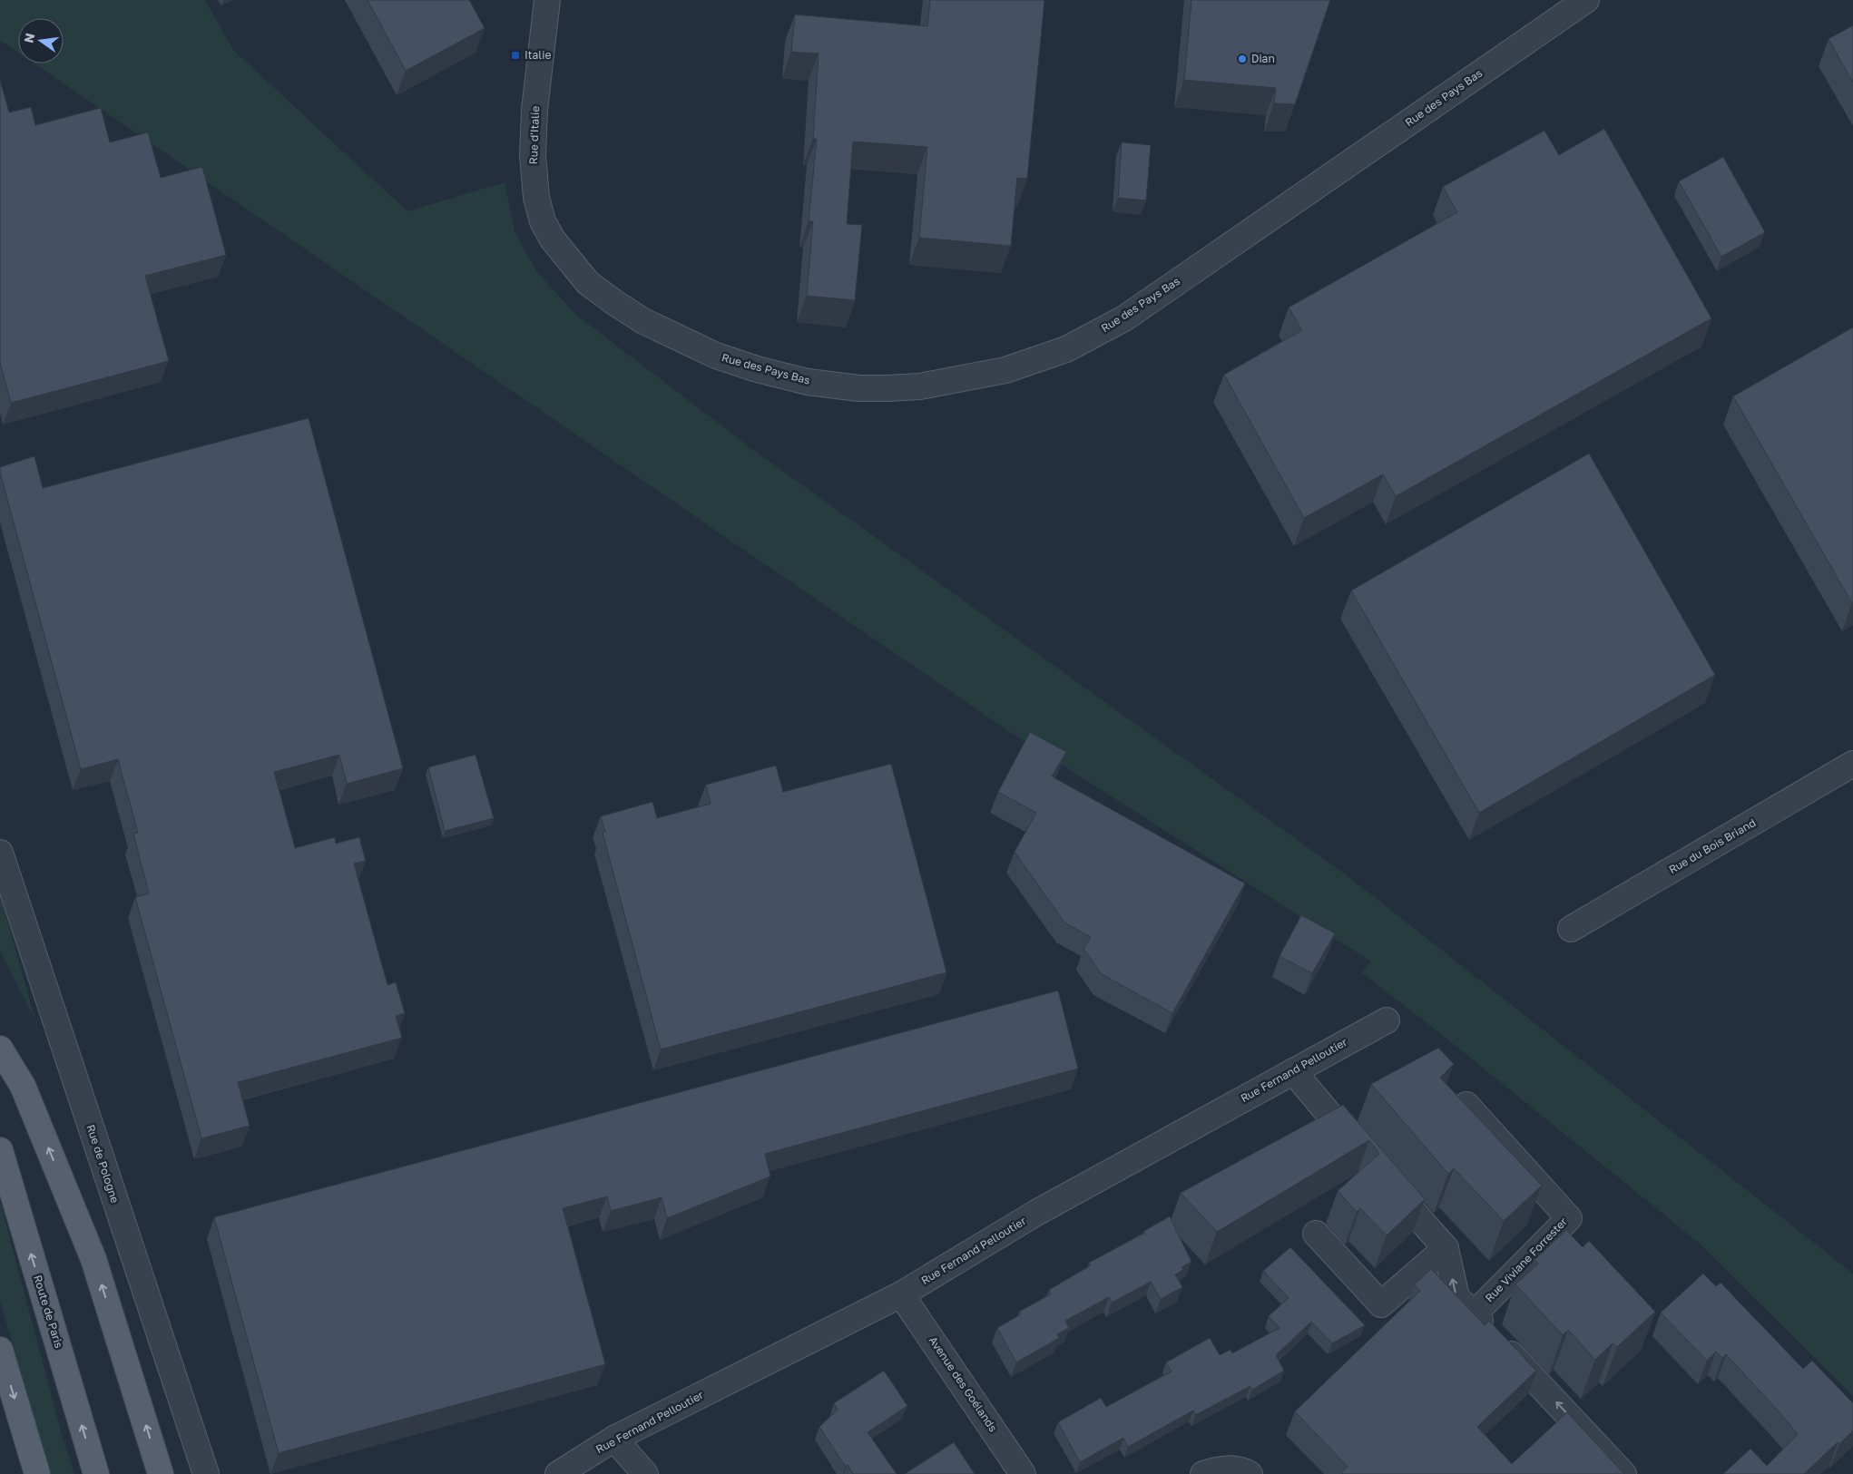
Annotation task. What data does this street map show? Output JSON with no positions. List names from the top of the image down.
{
  "streets": {
    "main road": ["Route de Paris"],
    "street": [
      "Rue des Pays Bas",
      "Rue d'Italie",
      "Rue du Bois Briand",
      "Rue Fernand Pelloutier",
      "Rue de Pologne",
      "Rue Viviane Forrester",
      "Avenue des Goélands"
    ]
  },
  "crossings": [
    ["Rue des Pays Bas", "Rue d'Italie"],
    ["Rue Fernand Pelloutier", "Avenue des Goélands"]
  ],
  "places": {
    "transit": ["Italie"],
    "other": ["Dian"]
  },
  "north": "left"
}
